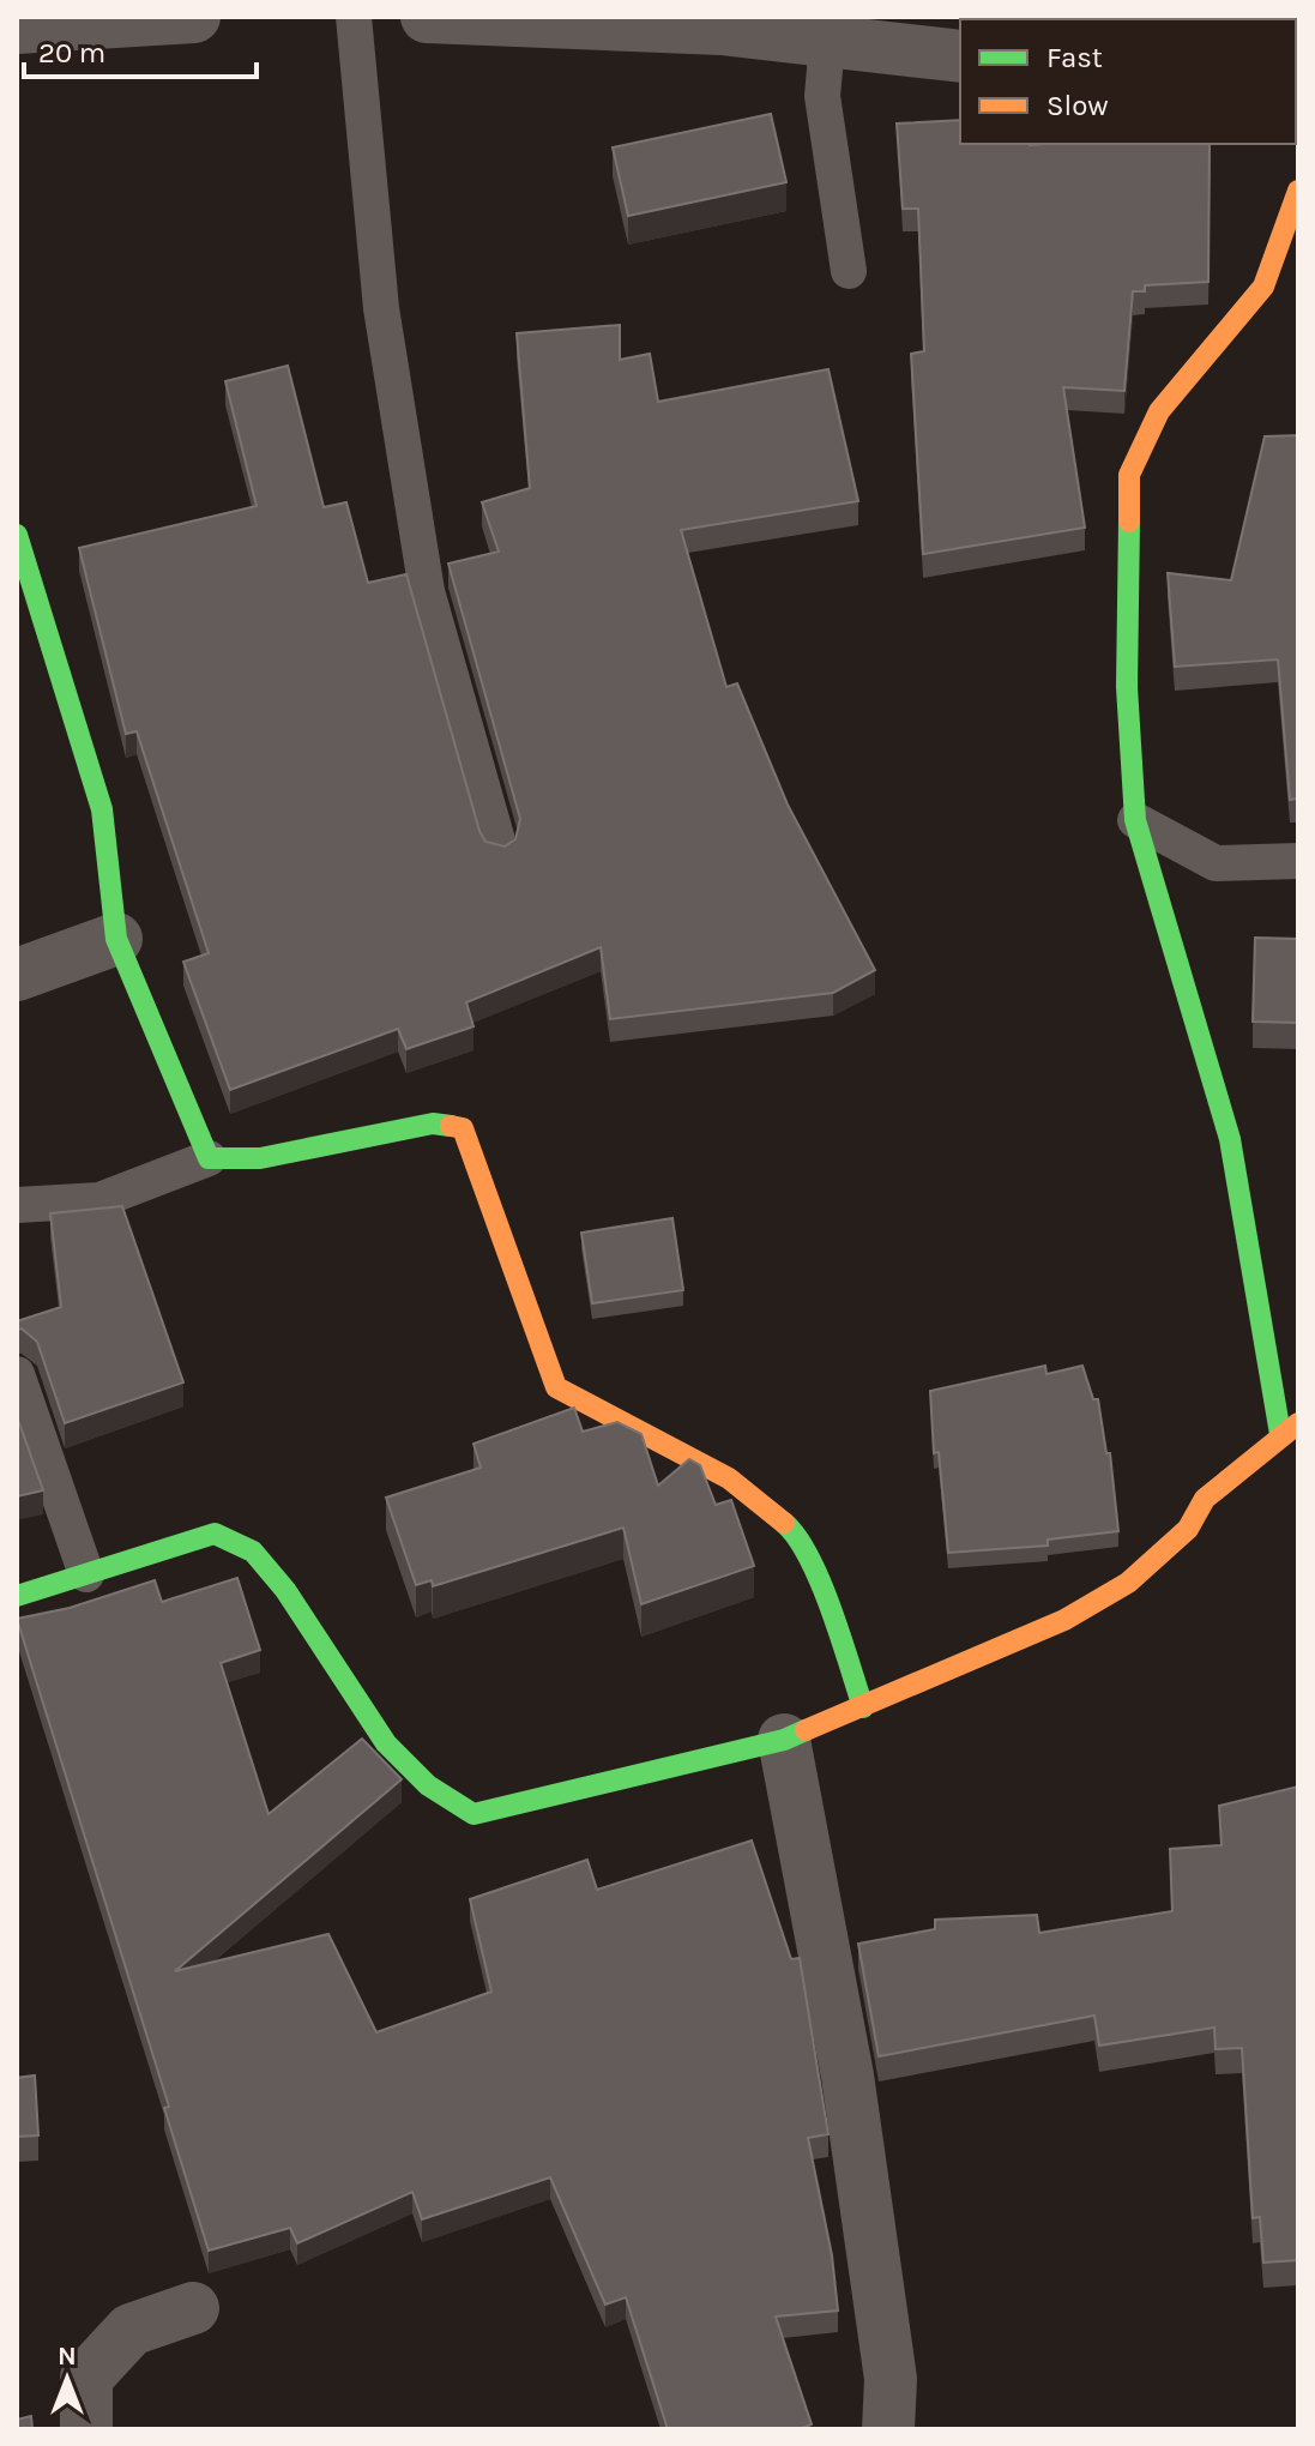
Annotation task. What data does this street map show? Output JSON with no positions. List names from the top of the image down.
{
  "legend": ["Fast", "Slow"],
  "scale_bar": "20 m",
  "north": "top"
}
